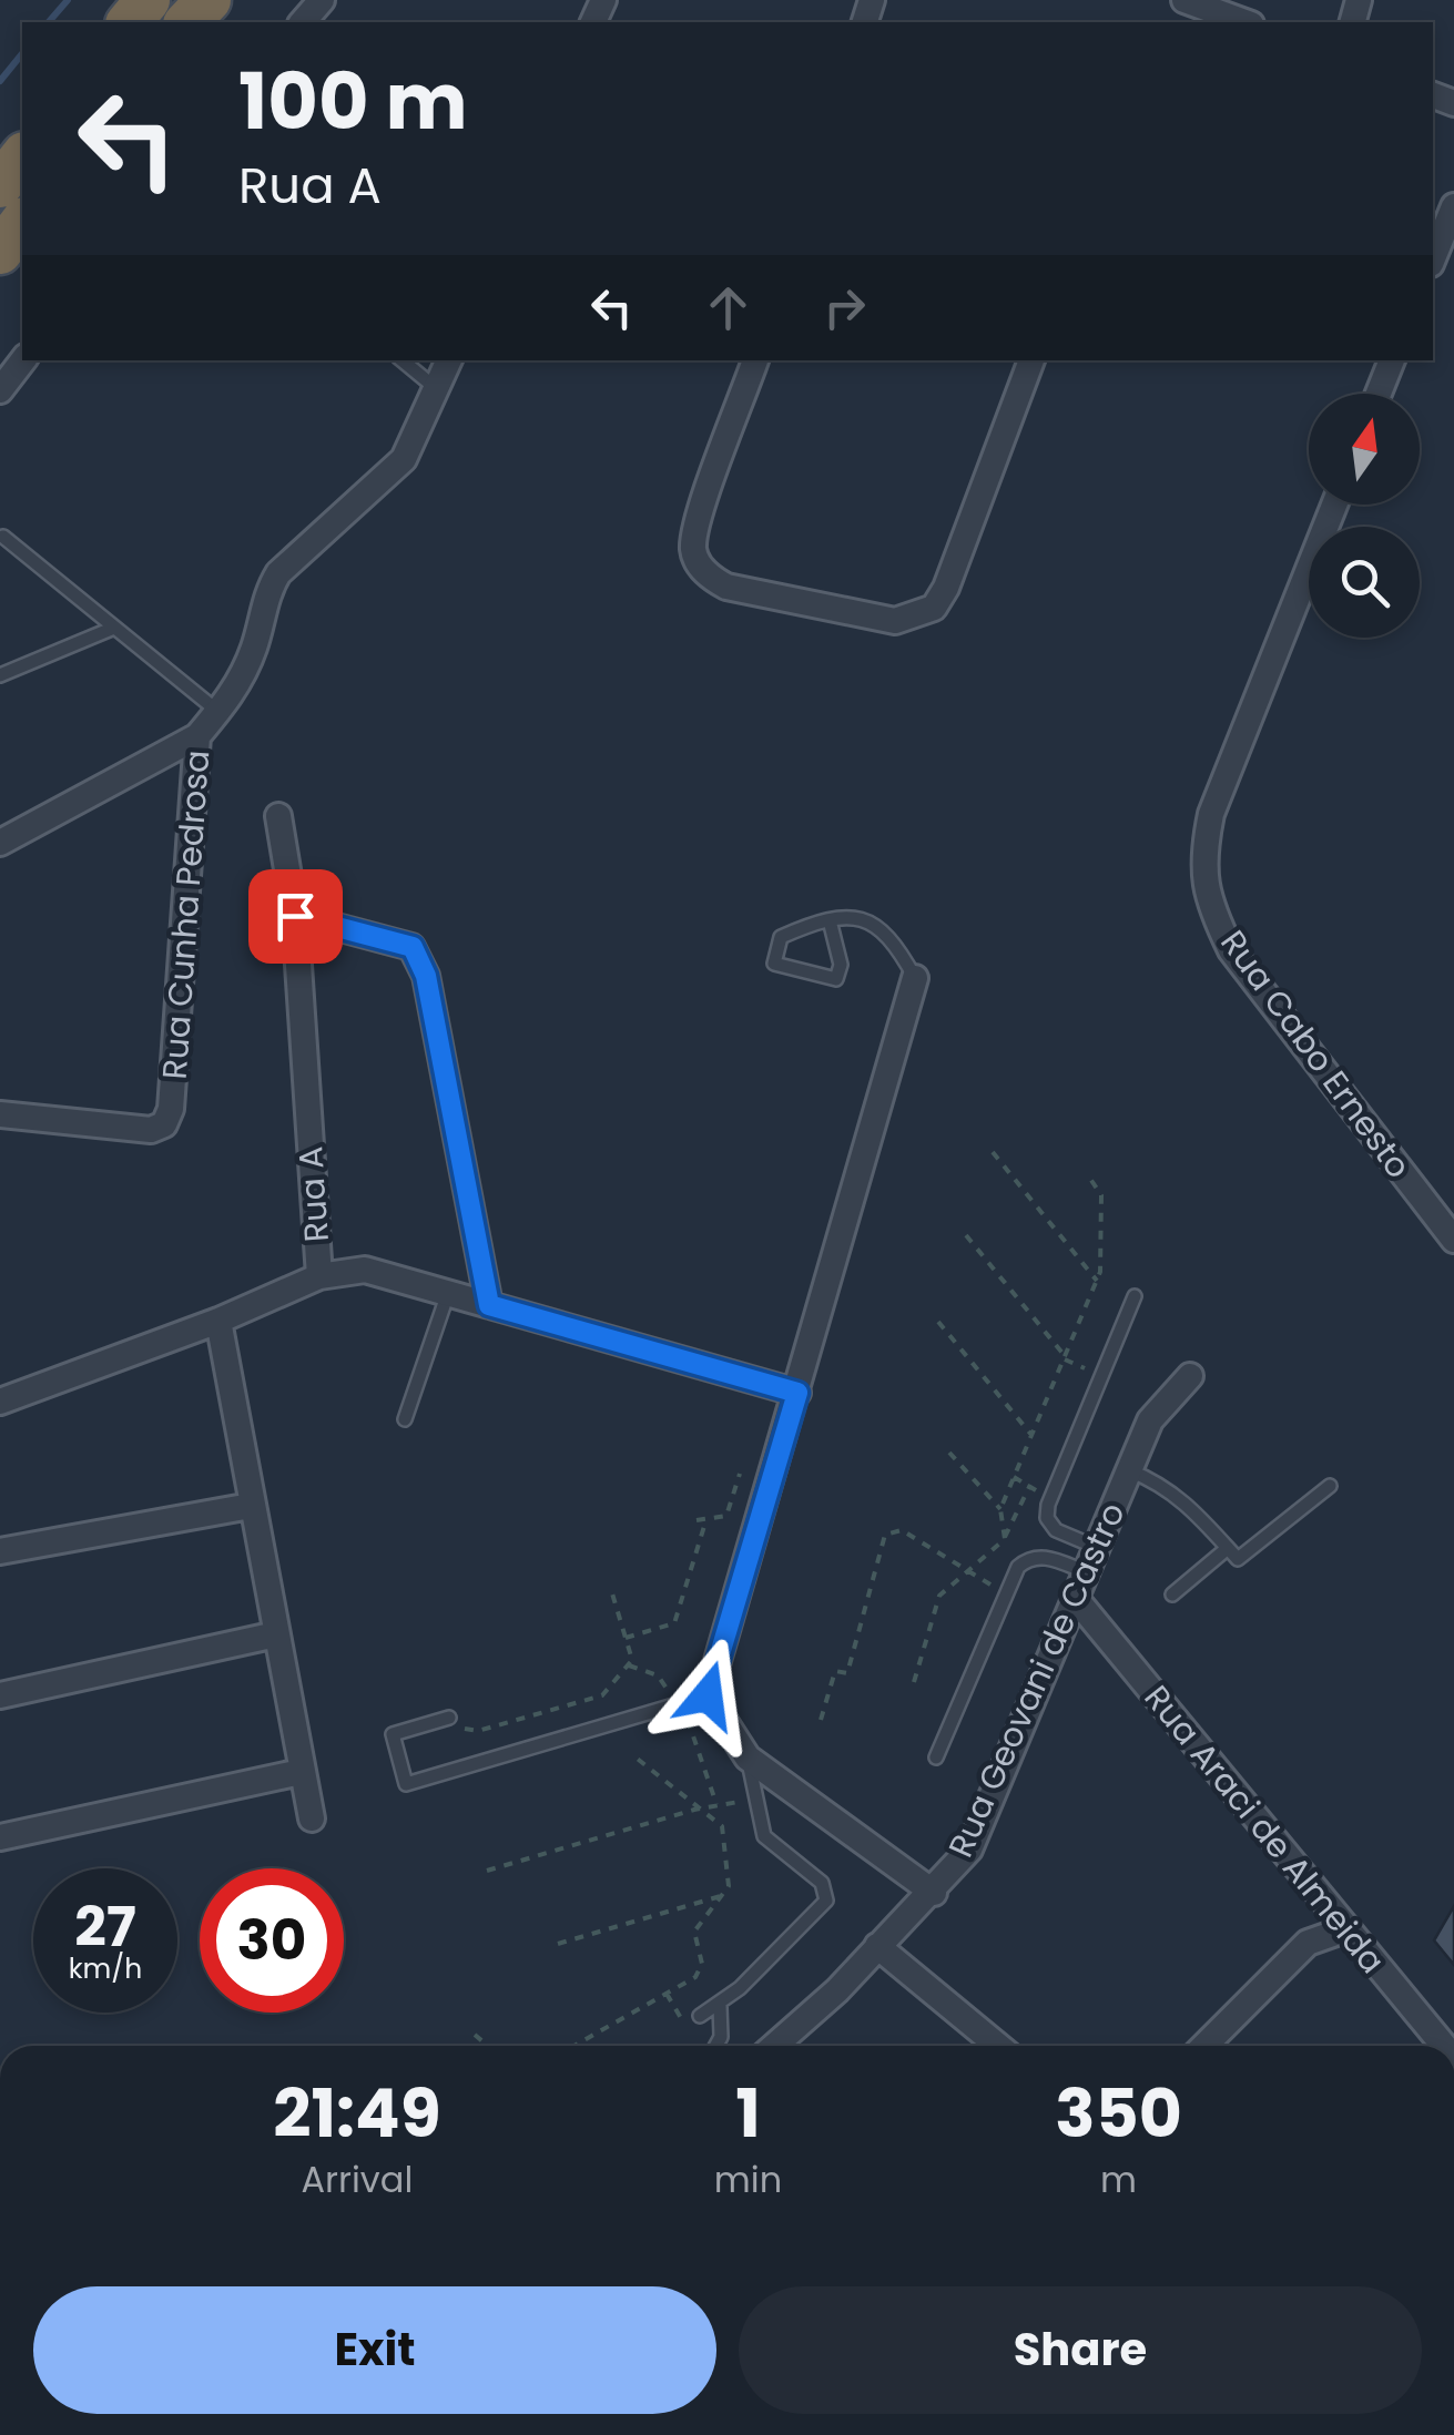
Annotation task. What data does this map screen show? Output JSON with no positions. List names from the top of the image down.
{
  "streets": {
    "street": [
      "Rua Cunha Pedrosa",
      "Rua Cabo Ernesto",
      "Rua A",
      "Rua Geovani de Castro",
      "Rua Araci de Almeida"
    ]
  },
  "crossings": [
    ["Rua Geovani de Castro", "Rua Araci de Almeida"]
  ],
  "north": "top",
  "page": {
    "turn": ["100 m", "Rua A"],
    "speed": "27 km/h",
    "limit": "30",
    "eta": [
      "21:49",
      "Arrival",
      "1",
      "min",
      "350",
      "m"
    ],
    "buttons": ["Exit", "Share"]
  }
}
